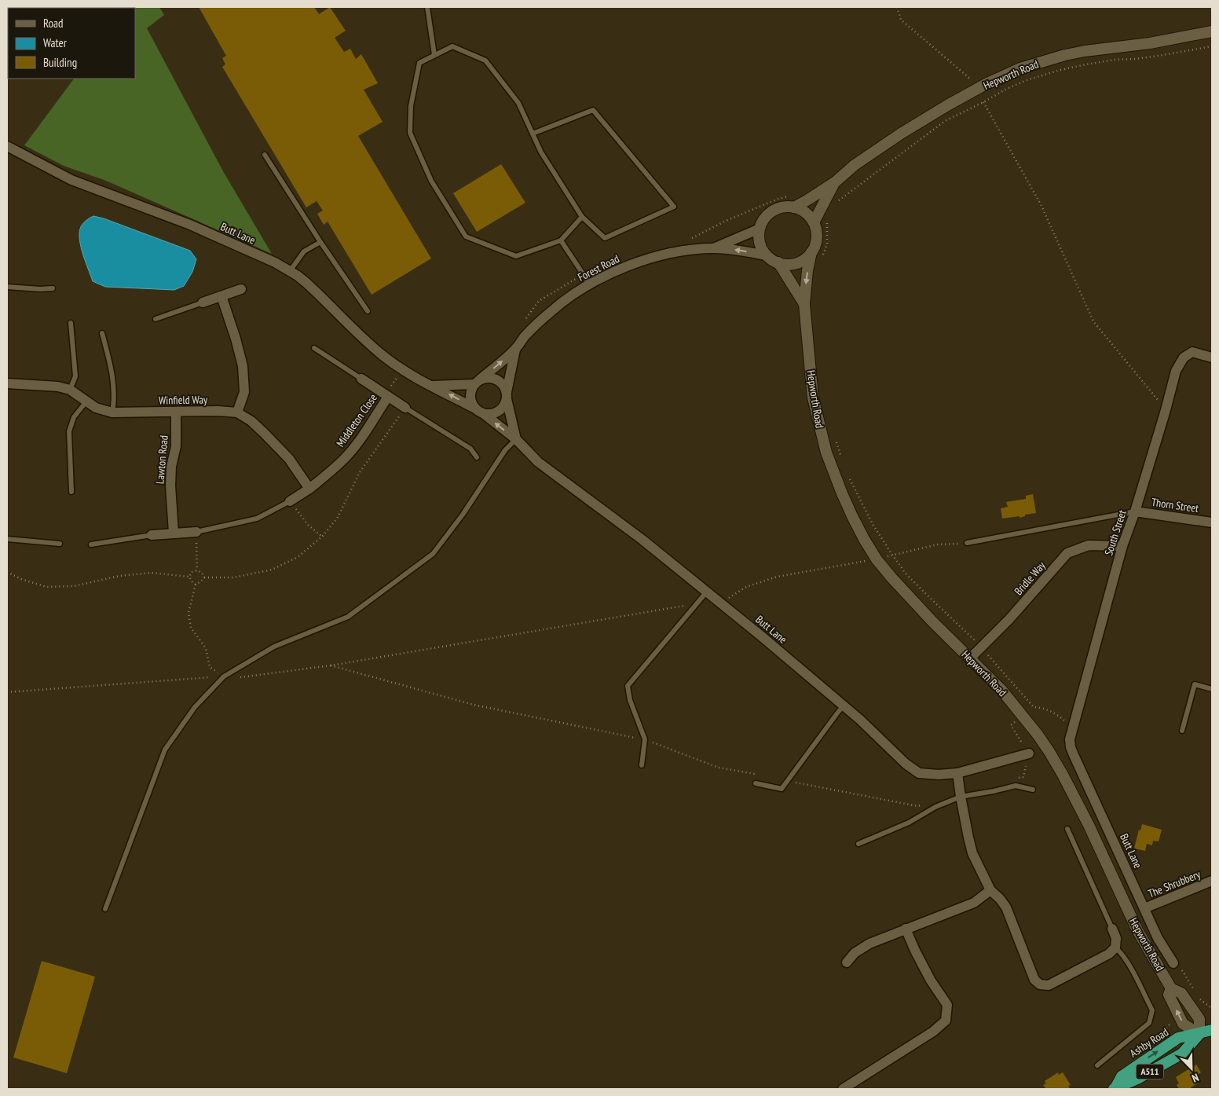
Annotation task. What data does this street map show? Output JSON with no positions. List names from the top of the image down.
{
  "streets": {
    "highway": ["Ashby Road", "A511"],
    "street": [
      "Hepworth Road",
      "Butt Lane",
      "Forest Road",
      "Winfield Way",
      "Middleton Close",
      "Lawton Road",
      "Thorn Street",
      "South Street",
      "Bridle Way",
      "The Shrubbery"
    ]
  },
  "crossings": [
    ["Hepworth Road", "Forest Road"],
    ["Hepworth Road", "Bridle Way"],
    ["Hepworth Road", "Ashby Road"],
    ["Hepworth Road", "A511"],
    ["Butt Lane", "Forest Road"],
    ["Butt Lane", "South Street"],
    ["Butt Lane", "The Shrubbery"],
    ["Winfield Way", "Middleton Close"],
    ["Winfield Way", "Lawton Road"],
    ["Thorn Street", "South Street"],
    ["South Street", "Bridle Way"],
    ["Ashby Road", "A511"]
  ],
  "legend": ["Road", "Water", "Building"],
  "north": "bottom right"
}
